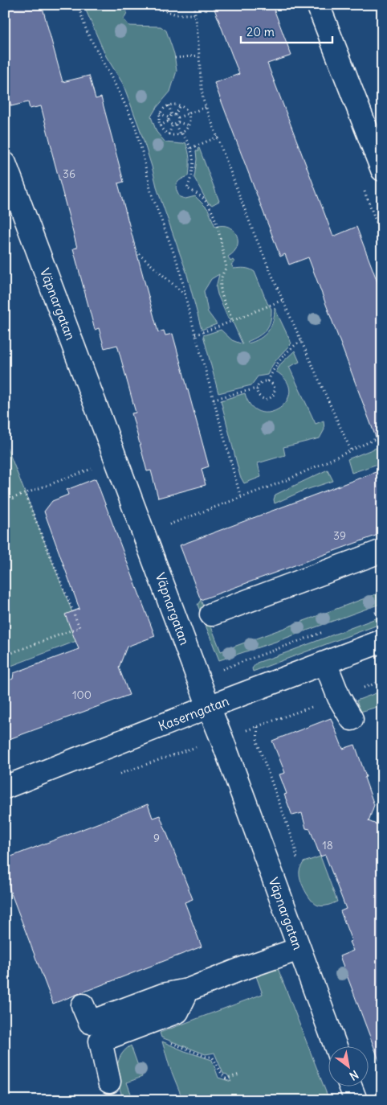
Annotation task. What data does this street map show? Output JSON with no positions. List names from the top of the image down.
{
  "streets": {
    "street": ["Väpnargatan", "Kaserngatan"]
  },
  "crossings": [
    ["Väpnargatan", "Kaserngatan"]
  ],
  "house_numbers": [
    "36",
    "39",
    "100",
    "9",
    "18"
  ],
  "scale_bar": "20 m",
  "north": "bottom right"
}
